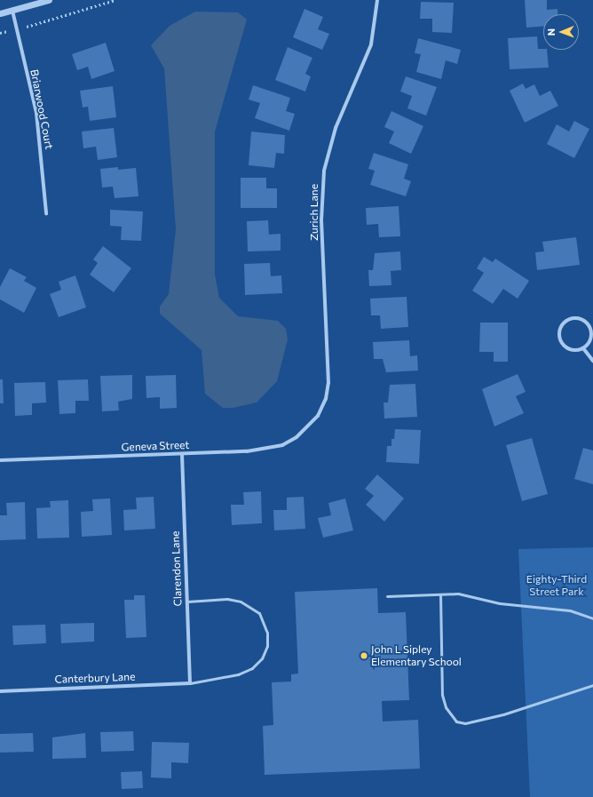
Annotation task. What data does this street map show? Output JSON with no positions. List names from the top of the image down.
{
  "streets": {
    "street": [
      "Briarwood Court",
      "Zurich Lane",
      "Geneva Street",
      "Clarendon Lane",
      "Canterbury Lane"
    ]
  },
  "crossings": [
    ["Zurich Lane", "Geneva Street"],
    ["Geneva Street", "Clarendon Lane"],
    ["Clarendon Lane", "Canterbury Lane"]
  ],
  "parks": ["Eighty-Third Street Park"],
  "places": ["John L Sipley Elementary School"],
  "north": "left"
}
